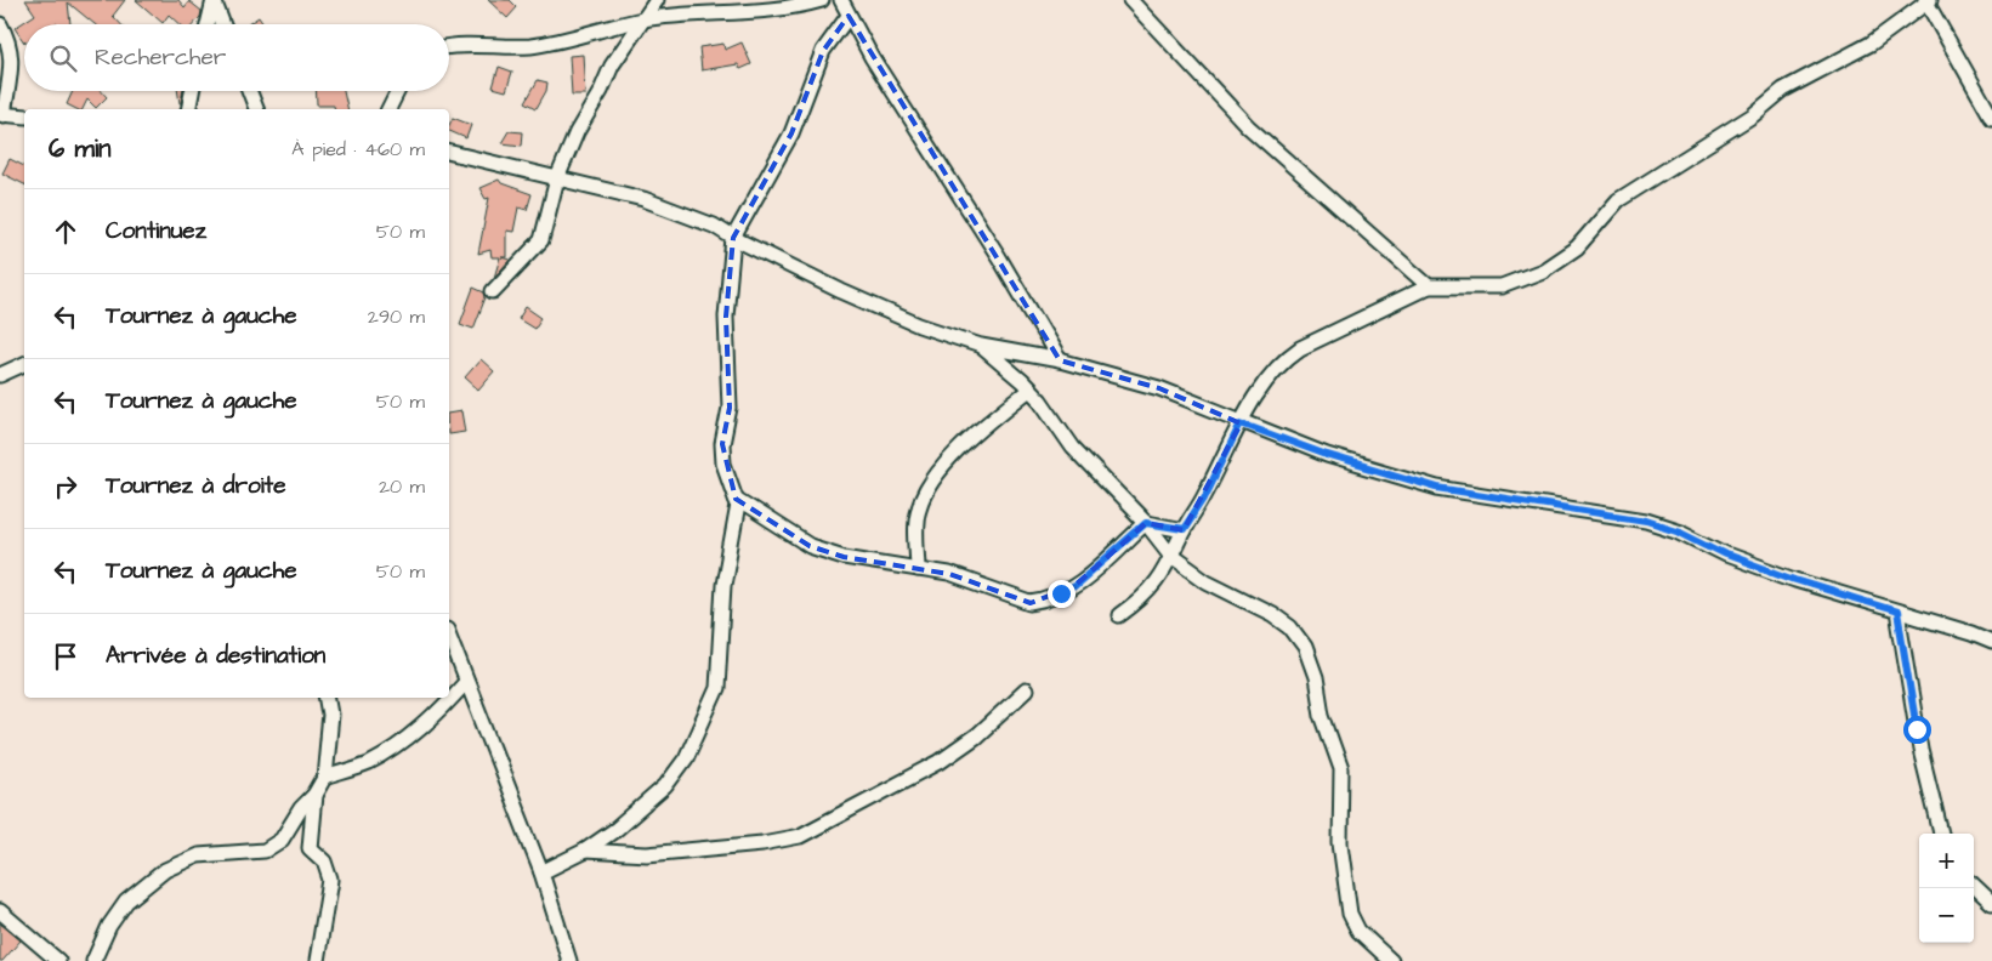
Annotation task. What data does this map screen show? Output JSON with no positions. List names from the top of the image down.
{
  "page": {
    "search": "Rechercher",
    "heading": ["6 min", "À pied · 460 m"],
    "list": [
      ["Continuez", "50 m"],
      ["Tournez à gauche", "290 m"],
      ["Tournez à gauche", "50 m"],
      ["Tournez à droite", "20 m"],
      ["Tournez à gauche", "50 m"],
      "Arrivée à destination"
    ],
    "map_buttons": ["+", "−"]
  }
}
